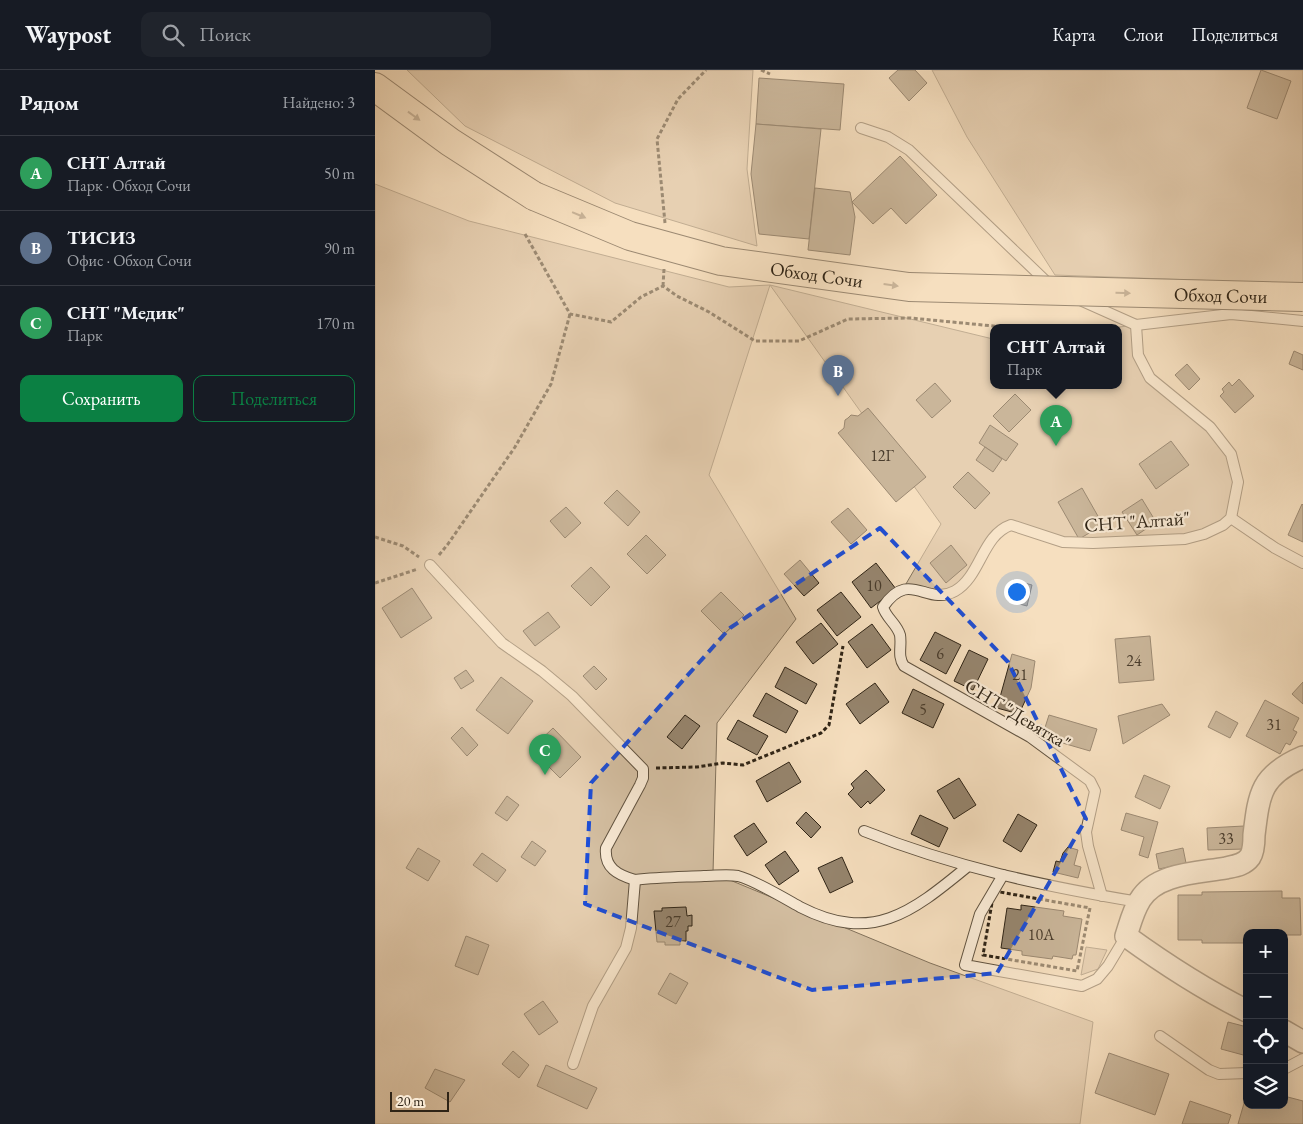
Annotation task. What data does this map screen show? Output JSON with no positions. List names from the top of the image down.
{
  "streets": {
    "highway": ["Обход Сочи"],
    "lane": ["СНТ \"Алтай\"", "СНТ \"Девятка\""]
  },
  "crossings": [
    ["СНТ \"Алтай\"", "СНТ \"Девятка\""]
  ],
  "one_way": ["Обход Сочи"],
  "house_numbers": [
    "12Г",
    "10",
    "6",
    "24",
    "21",
    "5",
    "31",
    "33",
    "27",
    "10А"
  ],
  "scale_bar": "20 m",
  "page": {
    "header": "Waypost",
    "search": "Поиск",
    "nav": ["Карта", "Слои", "Поделиться"],
    "heading": ["Рядом", "Найдено: 3"],
    "list": [
      {
        "mark": "A",
        "name": "СНТ Алтай",
        "note": "Парк · Обход Сочи",
        "value": "50 m"
      },
      {
        "mark": "B",
        "name": "ТИСИЗ",
        "note": "Офис · Обход Сочи",
        "value": "90 m"
      },
      {
        "mark": "C",
        "name": "СНТ \"Медик\"",
        "note": "Парк",
        "value": "170 m"
      }
    ],
    "popup": ["СНТ Алтай", "Парк"],
    "pins": ["B", "A", "C"],
    "buttons": ["Сохранить", "Поделиться"],
    "map_buttons": ["+", "−"],
    "scale": "20 m"
  }
}
